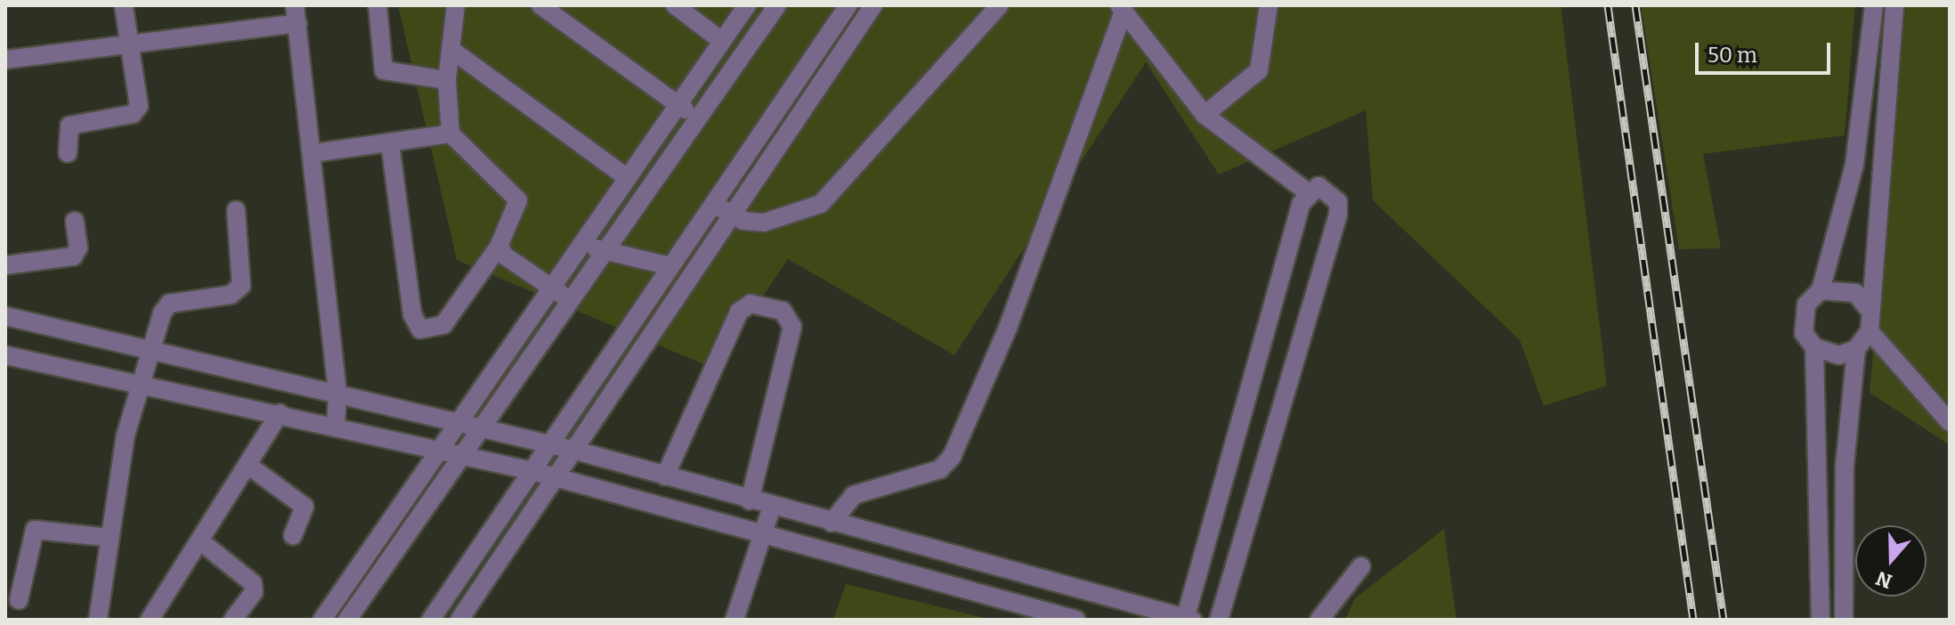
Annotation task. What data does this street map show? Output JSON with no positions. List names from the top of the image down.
{
  "scale_bar": "50 m",
  "north": "bottom"
}
